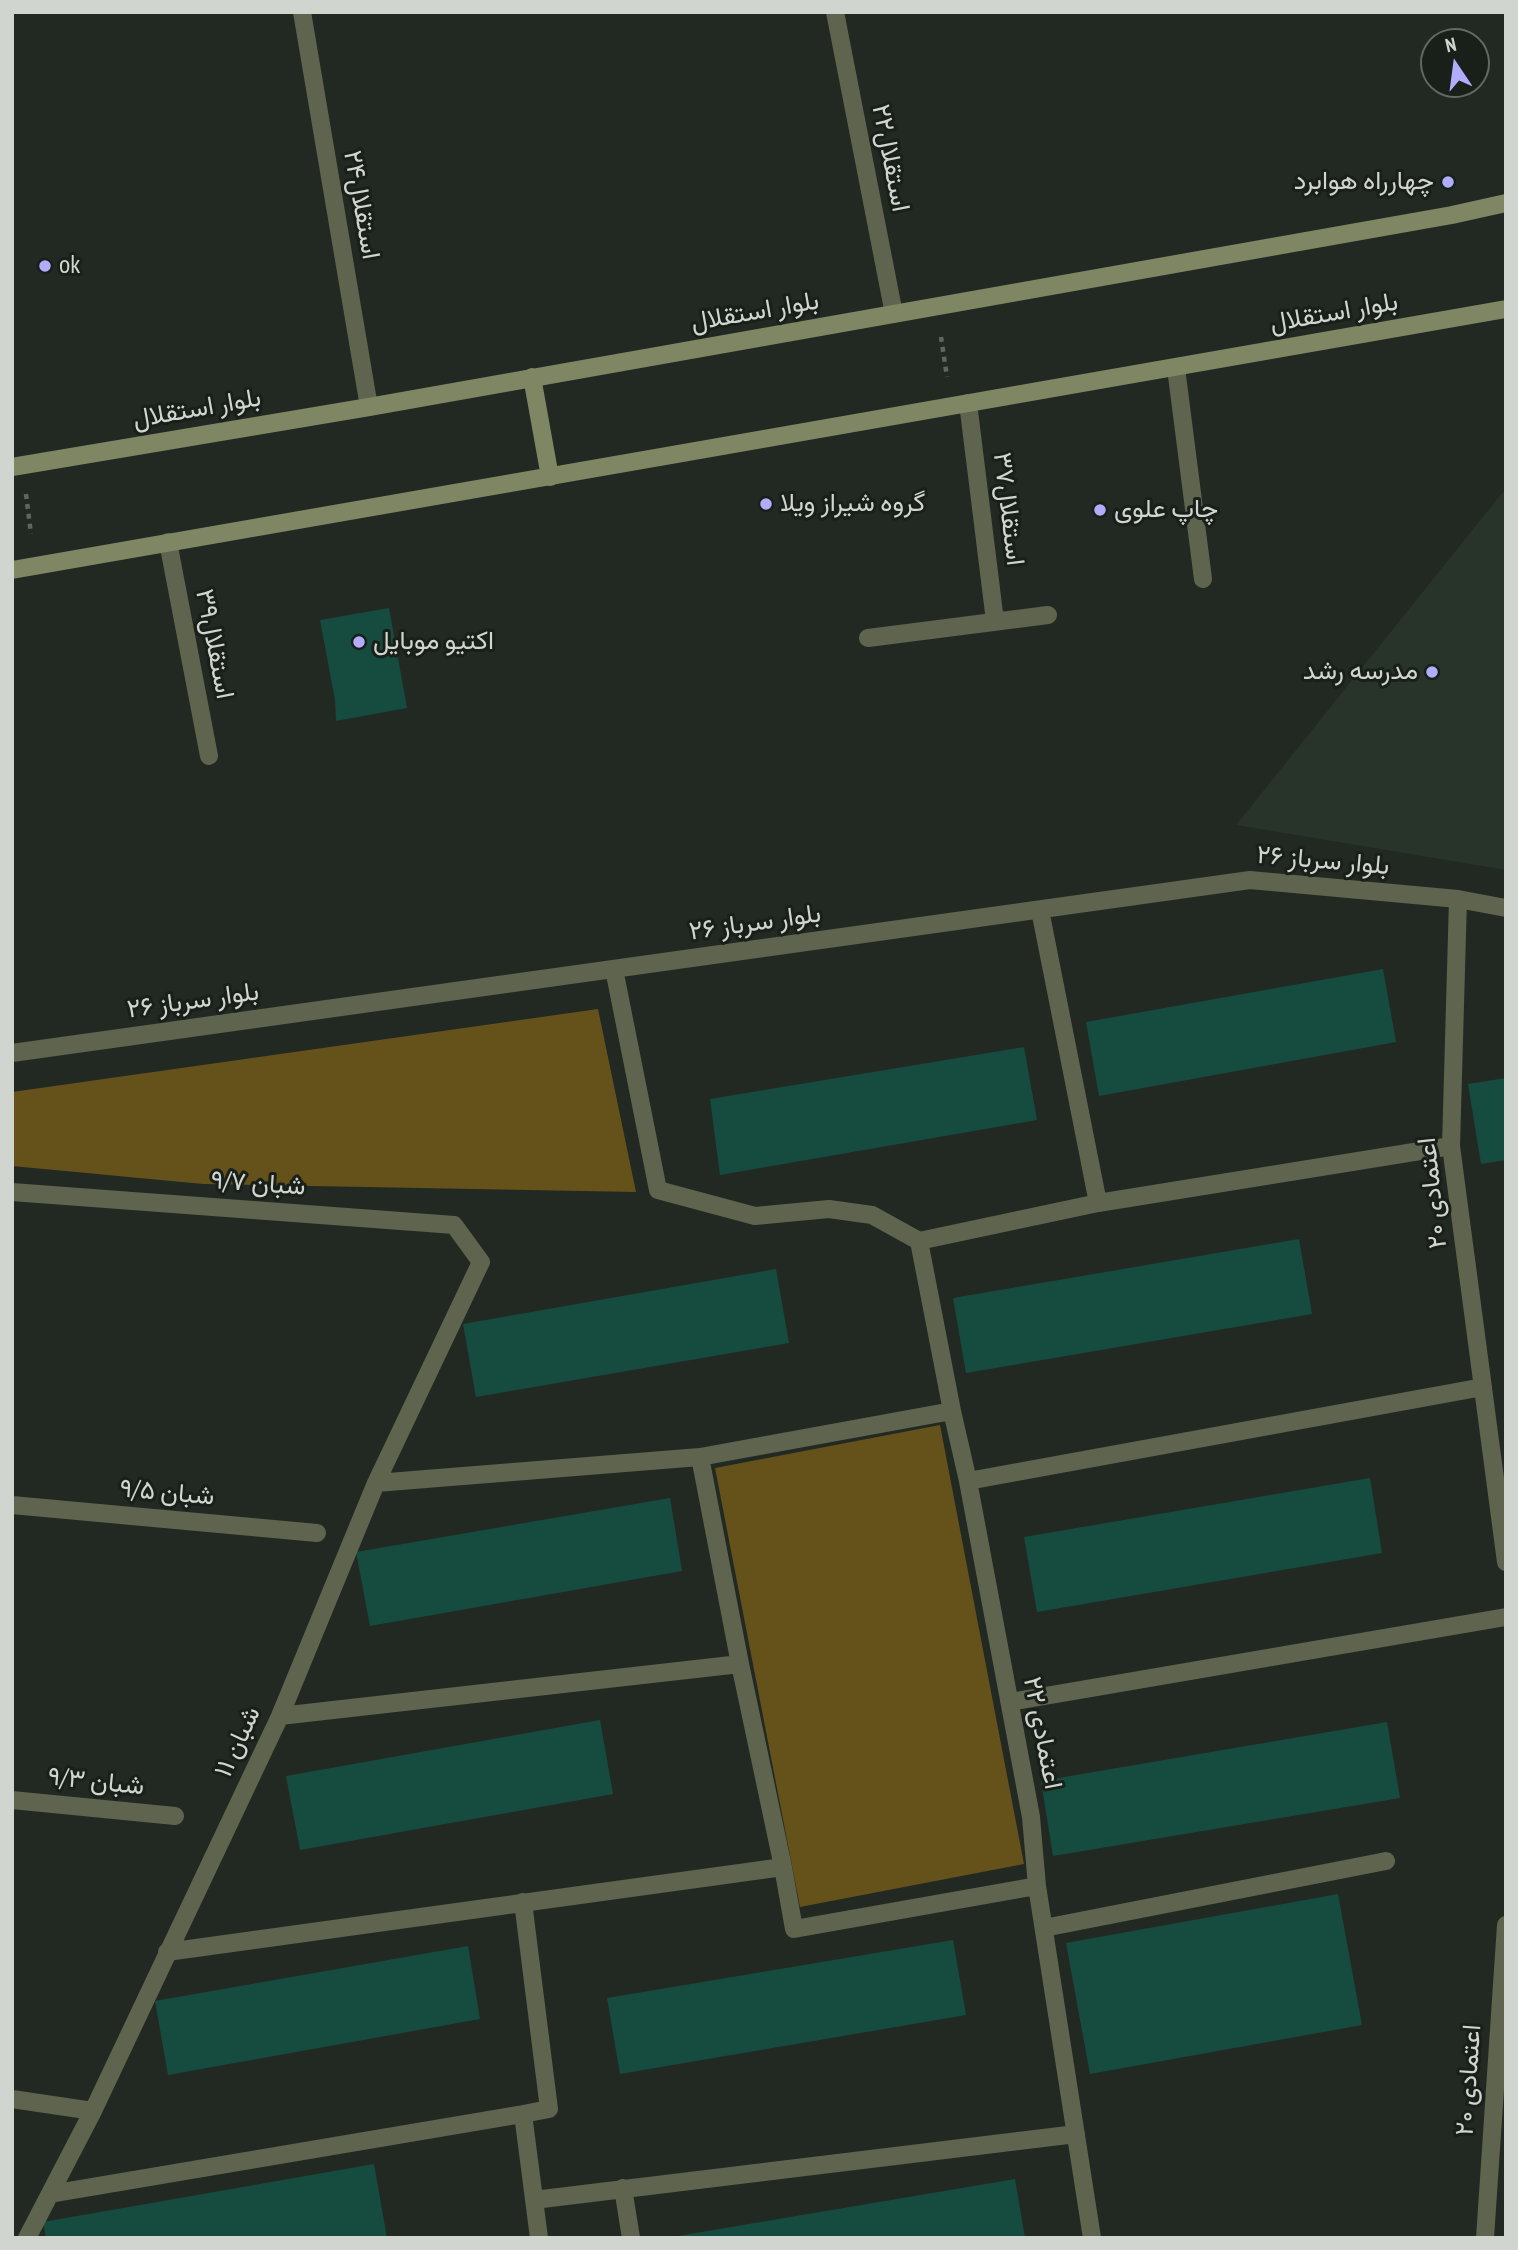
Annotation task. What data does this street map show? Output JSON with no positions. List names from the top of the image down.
{
  "streets": {
    "main road": ["بلوار استقلال"],
    "street": [
      "استقلال۲۲",
      "استقلال۲۴",
      "استقلال۳۷",
      "استقلال۳۹",
      "۲۶ بلوار سرباز",
      "۹/۷ شبان",
      "۲۰ اعتمادی",
      "۹/۵ شبان",
      "۲۲ اعتمادی",
      "۱۱ شبان",
      "۹/۳ شبان"
    ]
  },
  "crossings": [
    ["استقلال۲۲", "بلوار استقلال"],
    ["استقلال۲۴", "بلوار استقلال"],
    ["بلوار استقلال", "استقلال۳۷"],
    ["بلوار استقلال", "استقلال۳۹"],
    ["۲۶ بلوار سرباز", "۲۰ اعتمادی"],
    ["۹/۷ شبان", "۱۱ شبان"]
  ],
  "places": [
    "چهارراه هوابرد",
    "ok",
    "گروه شیراز ویلا",
    "چاپ علوی",
    "اکتیو موبایل",
    "مدرسه رشد"
  ],
  "north": "top"
}
